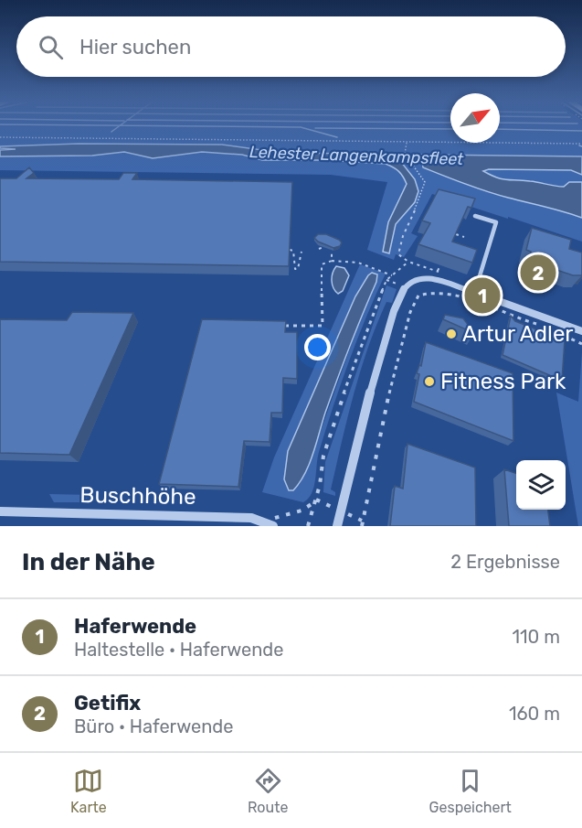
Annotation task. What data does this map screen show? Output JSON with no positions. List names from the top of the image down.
{
  "streets": {
    "street": ["Buschhöhe"]
  },
  "water": ["Lehester Langenkampsfleet"],
  "places": ["Artur Adler", "Fitness Park"],
  "north": "top right",
  "page": {
    "search": "Hier suchen",
    "pins": ["2", "1"],
    "heading": ["In der Nähe", "2 Ergebnisse"],
    "list": [
      {
        "mark": "1",
        "name": "Haferwende",
        "note": "Haltestelle · Haferwende",
        "value": "110 m"
      },
      {
        "mark": "2",
        "name": "Getifix",
        "note": "Büro · Haferwende",
        "value": "160 m"
      }
    ],
    "nav": ["Karte", "Route", "Gespeichert"]
  }
}
